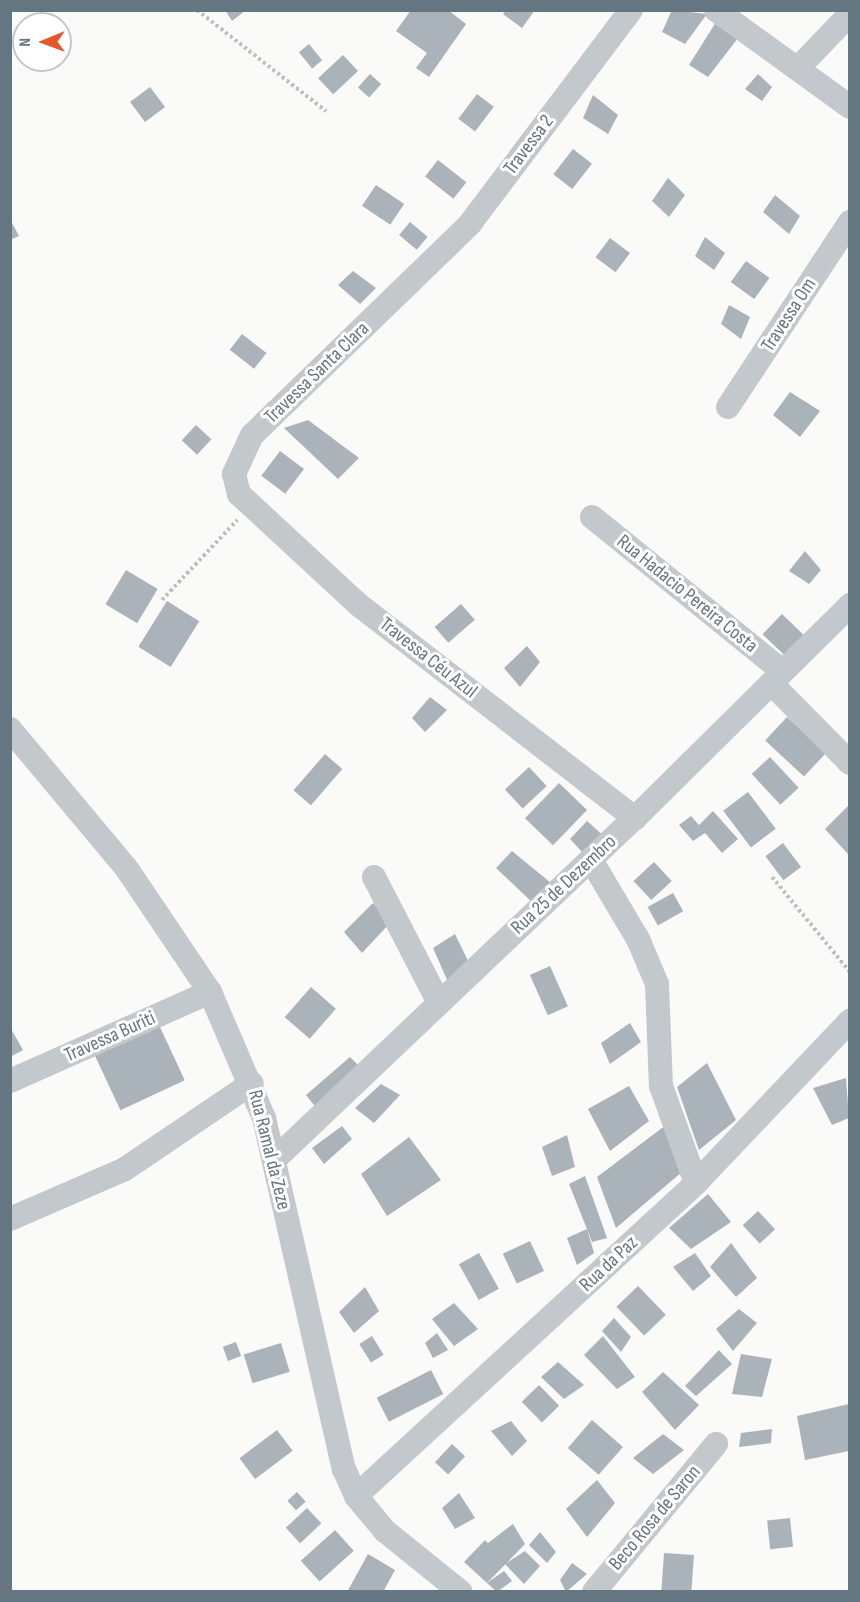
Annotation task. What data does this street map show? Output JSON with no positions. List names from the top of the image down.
{
  "streets": {
    "street": [
      "Travessa 2",
      "Travessa Om",
      "Travessa Santa Clara",
      "Rua Hadacio Pereira Costa",
      "Travessa Céu Azul",
      "Rua 25 de Dezembro",
      "Travessa Buriti",
      "Rua Ramal da Zeze",
      "Rua da Paz",
      "Beco Rosa de Saron"
    ]
  },
  "crossings": [
    ["Travessa 2", "Travessa Santa Clara"],
    ["Travessa Santa Clara", "Travessa Céu Azul"],
    ["Rua Hadacio Pereira Costa", "Rua 25 de Dezembro"],
    ["Travessa Céu Azul", "Rua 25 de Dezembro"],
    ["Rua 25 de Dezembro", "Rua Ramal da Zeze"],
    ["Travessa Buriti", "Rua Ramal da Zeze"],
    ["Rua Ramal da Zeze", "Rua da Paz"]
  ],
  "north": "left"
}
